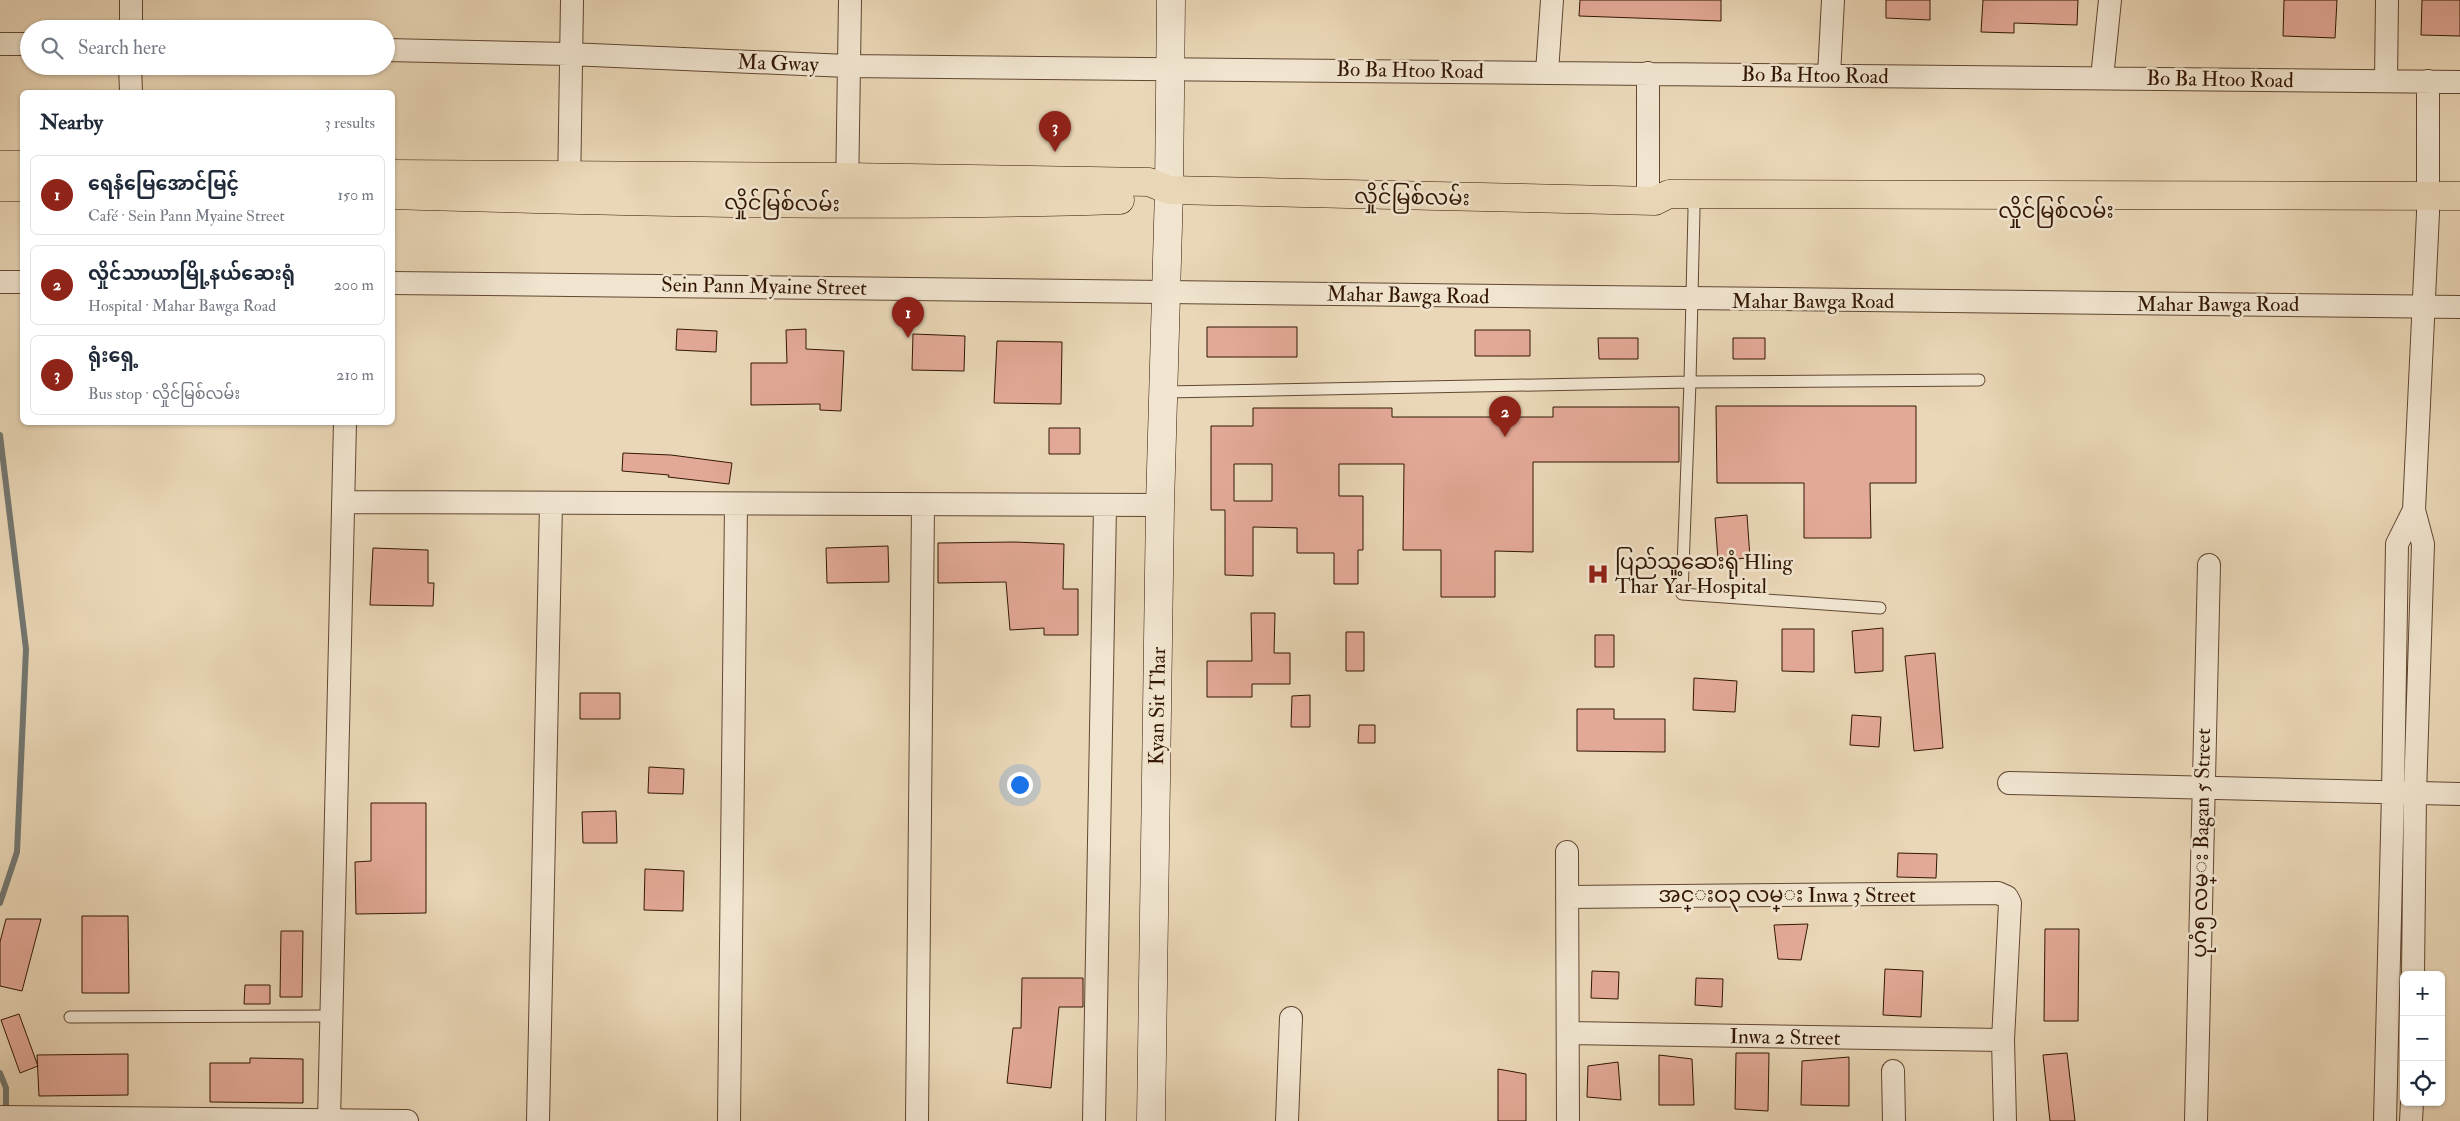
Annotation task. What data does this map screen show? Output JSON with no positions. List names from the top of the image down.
{
  "streets": {
    "main road": ["လှိုင်မြစ်လမ်း", "Kyan Sit Thar"],
    "street": [
      "Ma Gway",
      "Bo Ba Htoo Road",
      "Sein Pann Myaine Street",
      "Mahar Bawga Road",
      "ပုဂံ၅ လမ္း Bagan 5 Street",
      "အင္းဝ၃ လမ္း Inwa 3 Street",
      "Inwa 2 Street"
    ]
  },
  "crossings": [
    ["Ma Gway", "Bo Ba Htoo Road"],
    ["Ma Gway", "Kyan Sit Thar"],
    ["Bo Ba Htoo Road", "Kyan Sit Thar"],
    ["လှိုင်မြစ်လမ်း", "Kyan Sit Thar"],
    ["Sein Pann Myaine Street", "Mahar Bawga Road"],
    ["Sein Pann Myaine Street", "Kyan Sit Thar"],
    ["Mahar Bawga Road", "Kyan Sit Thar"],
    ["အင္းဝ၃ လမ္း Inwa 3 Street", "Inwa 2 Street"]
  ],
  "places": {
    "hospital": ["ပြည်သူ့ဆေးရုံ Hling Thar Yar Hospital"]
  },
  "page": {
    "search": "Search here",
    "heading": ["Nearby", "3 results"],
    "pins": ["3", "1", "2"],
    "list": [
      {
        "mark": "1",
        "name": "ရေနံမြေအောင်မြင့်",
        "note": "Café · Sein Pann Myaine Street",
        "value": "150 m"
      },
      {
        "mark": "2",
        "name": "လှိုင်သာယာမြို့နယ်ဆေးရုံ",
        "note": "Hospital · Mahar Bawga Road",
        "value": "200 m"
      },
      {
        "mark": "3",
        "name": "ရုံးရှေ့",
        "note": "Bus stop · လှိုင်မြစ်လမ်း",
        "value": "210 m"
      }
    ],
    "map_buttons": ["+", "−"]
  }
}
